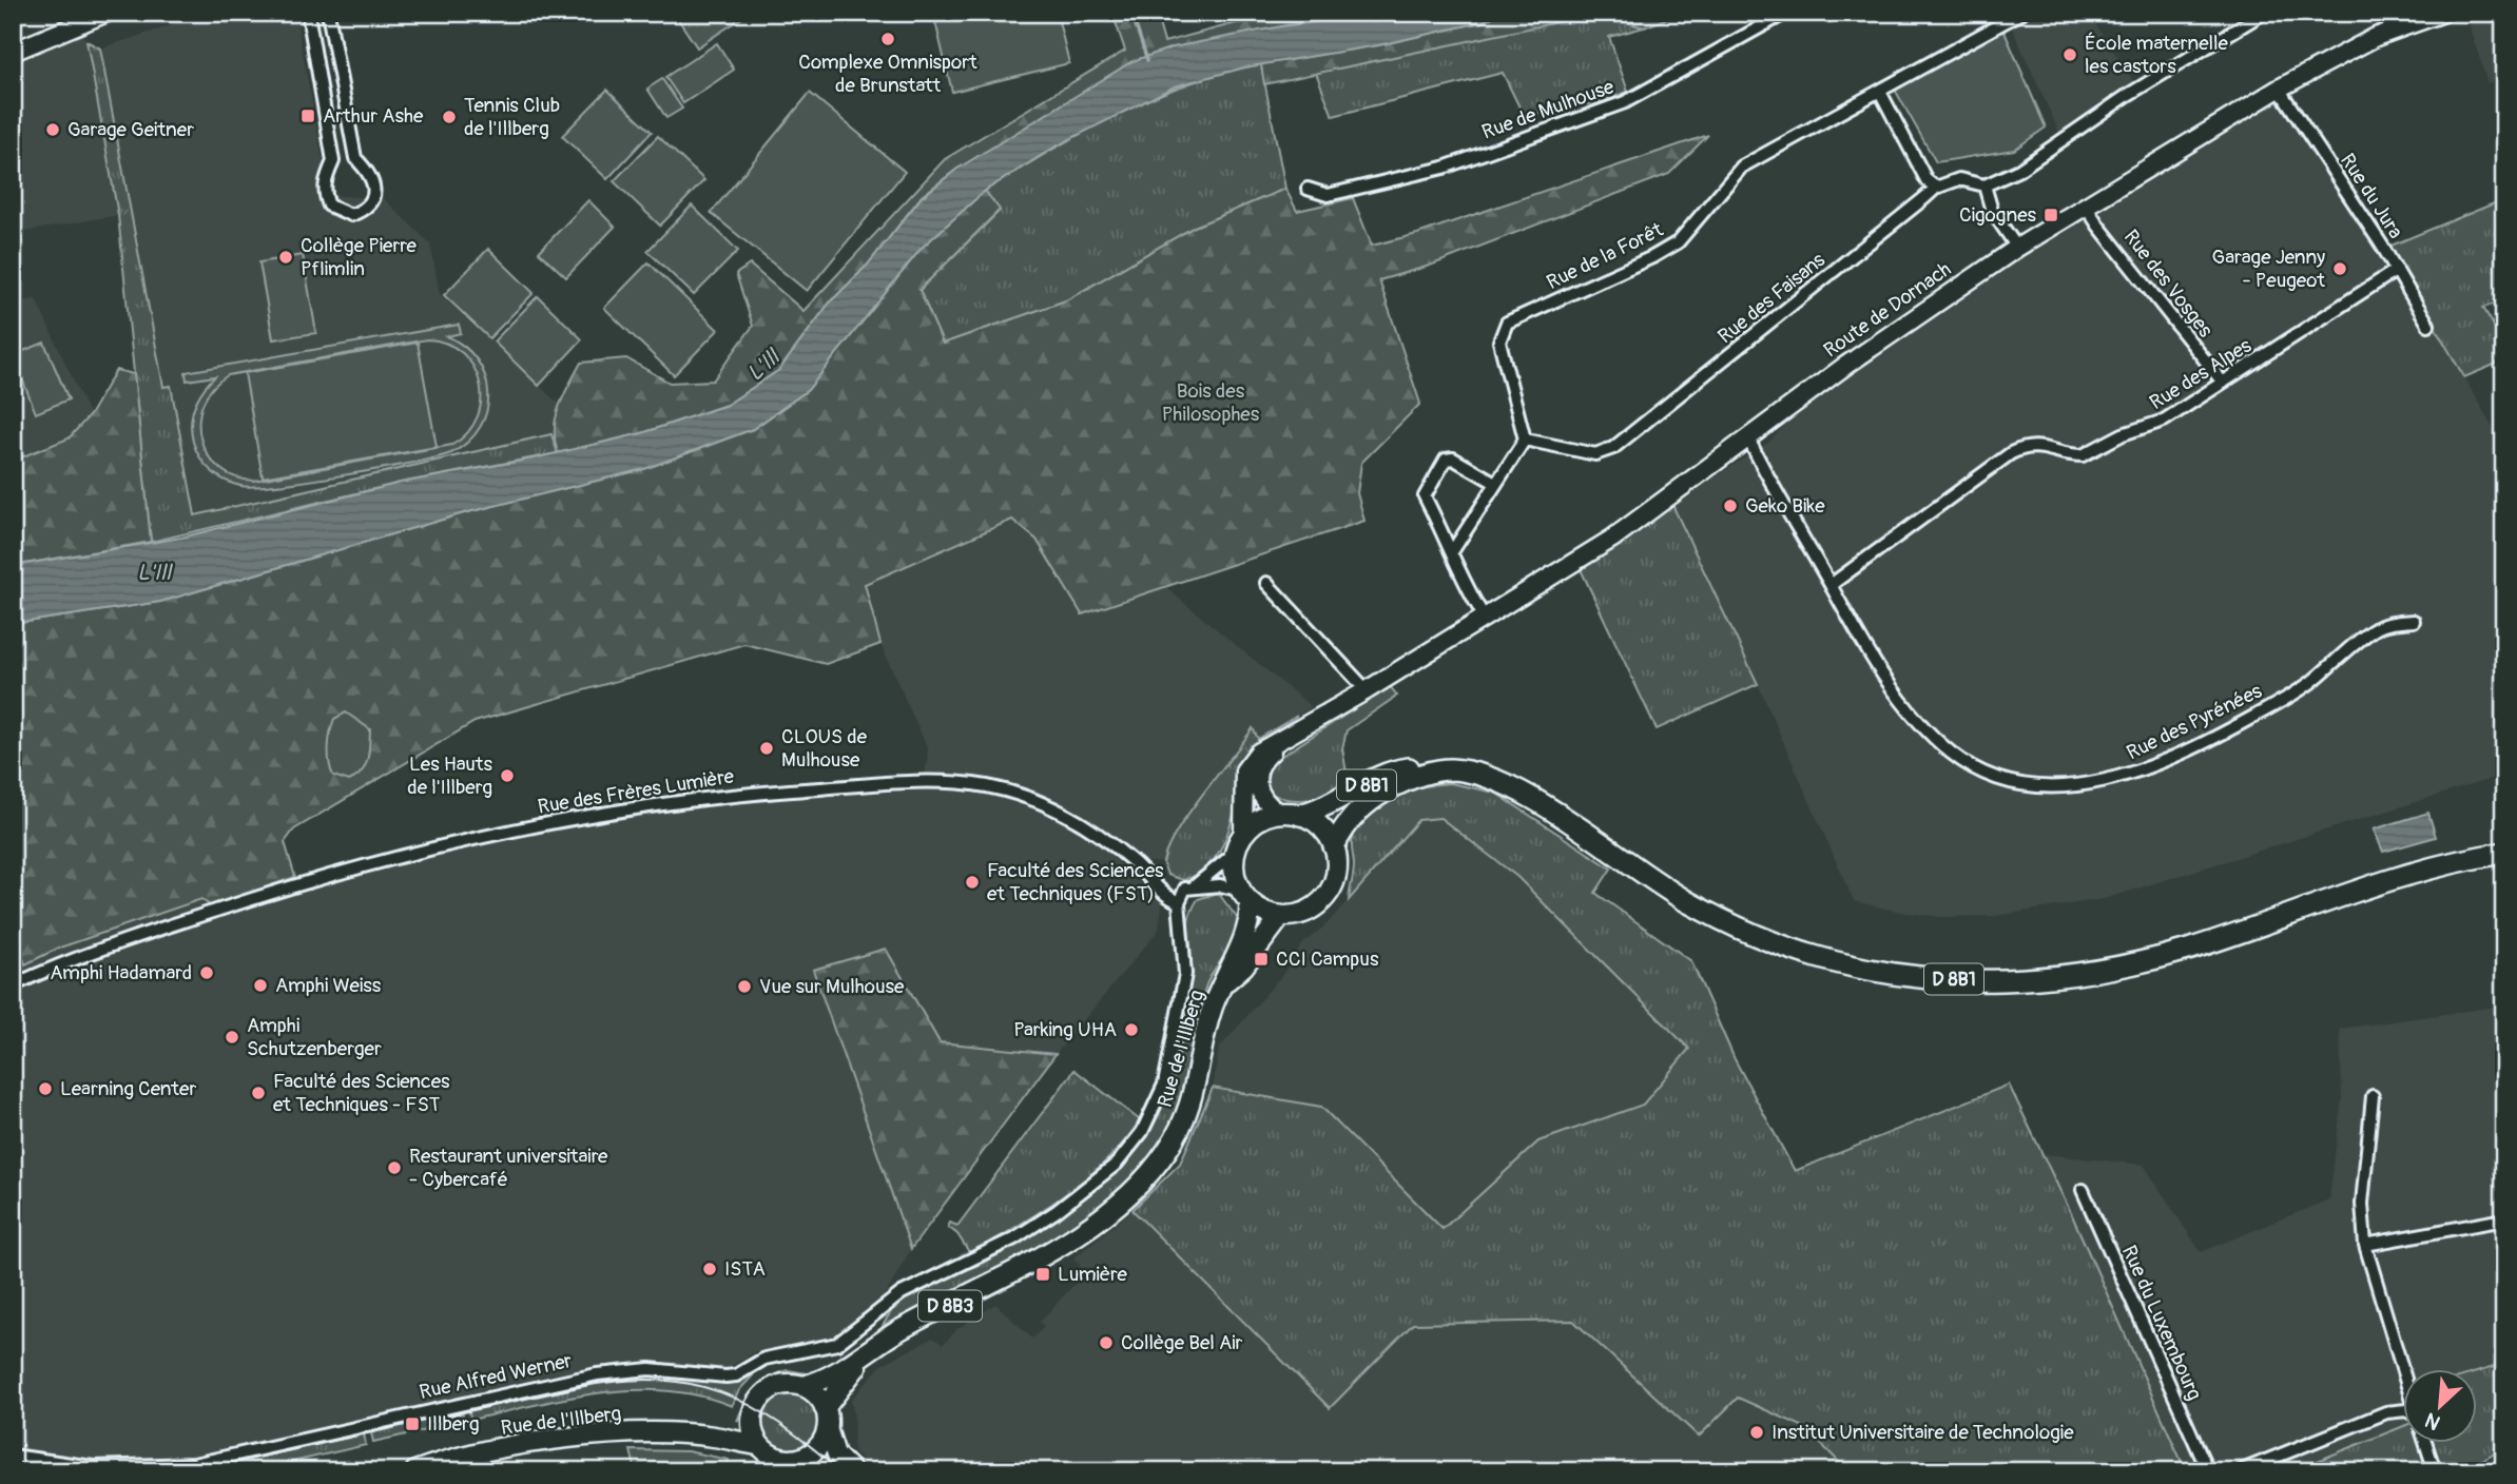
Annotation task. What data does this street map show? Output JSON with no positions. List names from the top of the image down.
{
  "streets": {
    "highway": ["D 8B1"],
    "main road": ["Route de Dornach", "Rue de l'Illberg", "D 8B3"],
    "street": [
      "Rue de Mulhouse",
      "Rue du Jura",
      "Rue de la Forêt",
      "Rue des Vosges",
      "Rue des Faisans",
      "Rue des Alpes",
      "Rue des Pyrénées",
      "Rue des Frères Lumière",
      "Rue du Luxembourg",
      "Rue Alfred Werner"
    ]
  },
  "crossings": [
    ["Rue du Jura", "Route de Dornach"],
    ["Rue du Jura", "Rue des Alpes"],
    ["Rue de la Forêt", "Rue des Faisans"],
    ["Rue des Vosges", "Route de Dornach"],
    ["Rue des Vosges", "Rue des Alpes"],
    ["Route de Dornach", "Rue des Pyrénées"],
    ["Rue des Alpes", "Rue des Pyrénées"],
    ["D 8B1", "D 8B3"],
    ["Rue des Frères Lumière", "Rue Alfred Werner"],
    ["Rue de l'Illberg", "D 8B3"]
  ],
  "water": ["L'Ill"],
  "parks": ["Bois des Philosophes"],
  "places": {
    "other": [
      "Complexe Omnisport de Brunstatt",
      "École maternelle les castors",
      "Tennis Club de l'Illberg",
      "Garage Geitner",
      "Collège Pierre Pflimlin",
      "Garage Jenny - Peugeot",
      "Geko Bike",
      "CLOUS de Mulhouse",
      "Les Hauts de l'Illberg",
      "Faculté des Sciences et Techniques (FST)",
      "Amphi Hadamard",
      "Amphi Weiss",
      "Vue sur Mulhouse",
      "Parking UHA",
      "Amphi Schutzenberger",
      "Learning Center",
      "Faculté des Sciences et Techniques - FST",
      "Restaurant universitaire - Cybercafé",
      "ISTA",
      "Collège Bel Air",
      "Institut Universitaire de Technologie"
    ],
    "transit": [
      "Arthur Ashe",
      "Cigognes",
      "CCI Campus",
      "Lumière",
      "Illberg"
    ]
  },
  "north": "bottom left"
}
